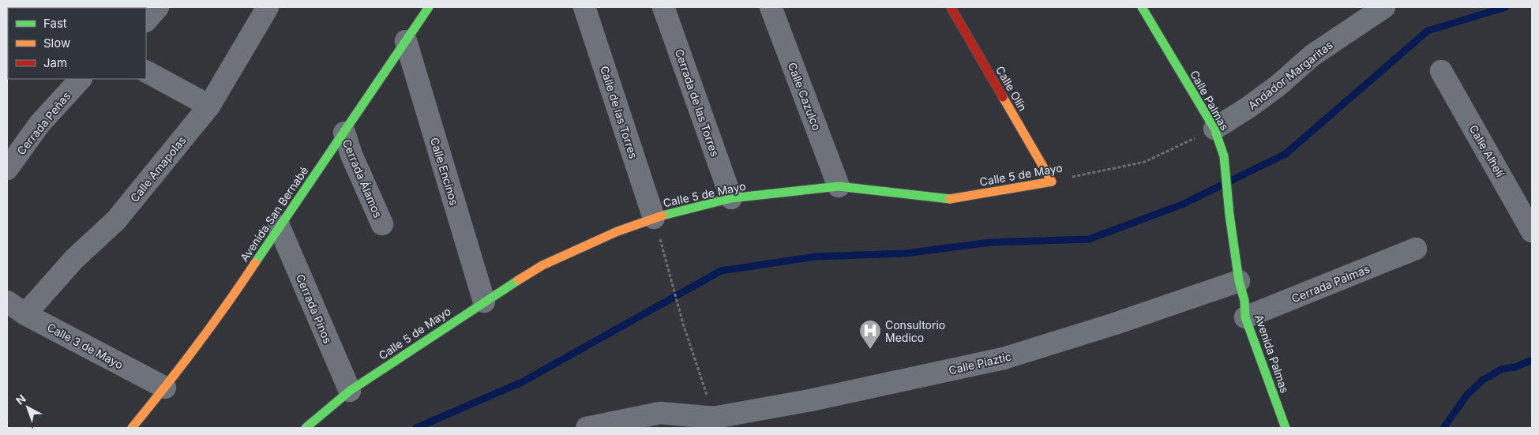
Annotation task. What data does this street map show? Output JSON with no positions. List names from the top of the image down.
{
  "streets": {
    "street": [
      "Andador Margaritas",
      "Calle Olín",
      "Calle Cazulco",
      "Calle Palmas",
      "Cerrada de las Torres",
      "Calle de las Torres",
      "Cerrada Peñas",
      "Calle Alhelí",
      "Calle Amapolas",
      "Calle Encinos",
      "Calle 5 de Mayo",
      "Cerrada Álamos",
      "Avenida San Bernabé",
      "Cerrada Palmas",
      "Cerrada Pinos",
      "Calle 3 de Mayo",
      "Avenida Palmas",
      "Calle Piaztic"
    ]
  },
  "crossings": [
    ["Andador Margaritas", "Calle Palmas"],
    ["Calle Olín", "Calle 5 de Mayo"],
    ["Calle Cazulco", "Calle 5 de Mayo"],
    ["Calle Palmas", "Avenida Palmas"],
    ["Cerrada de las Torres", "Calle 5 de Mayo"],
    ["Calle de las Torres", "Calle 5 de Mayo"],
    ["Calle Amapolas", "Calle 3 de Mayo"],
    ["Calle Encinos", "Calle 5 de Mayo"],
    ["Calle Encinos", "Avenida San Bernabé"],
    ["Calle 5 de Mayo", "Cerrada Pinos"],
    ["Cerrada Álamos", "Avenida San Bernabé"],
    ["Avenida San Bernabé", "Cerrada Pinos"],
    ["Avenida San Bernabé", "Calle 3 de Mayo"],
    ["Cerrada Palmas", "Avenida Palmas"],
    ["Avenida Palmas", "Calle Piaztic"]
  ],
  "places": {
    "hospital": ["Consultorio Medico"]
  },
  "legend": ["Fast", "Slow", "Jam"],
  "north": "top left"
}
